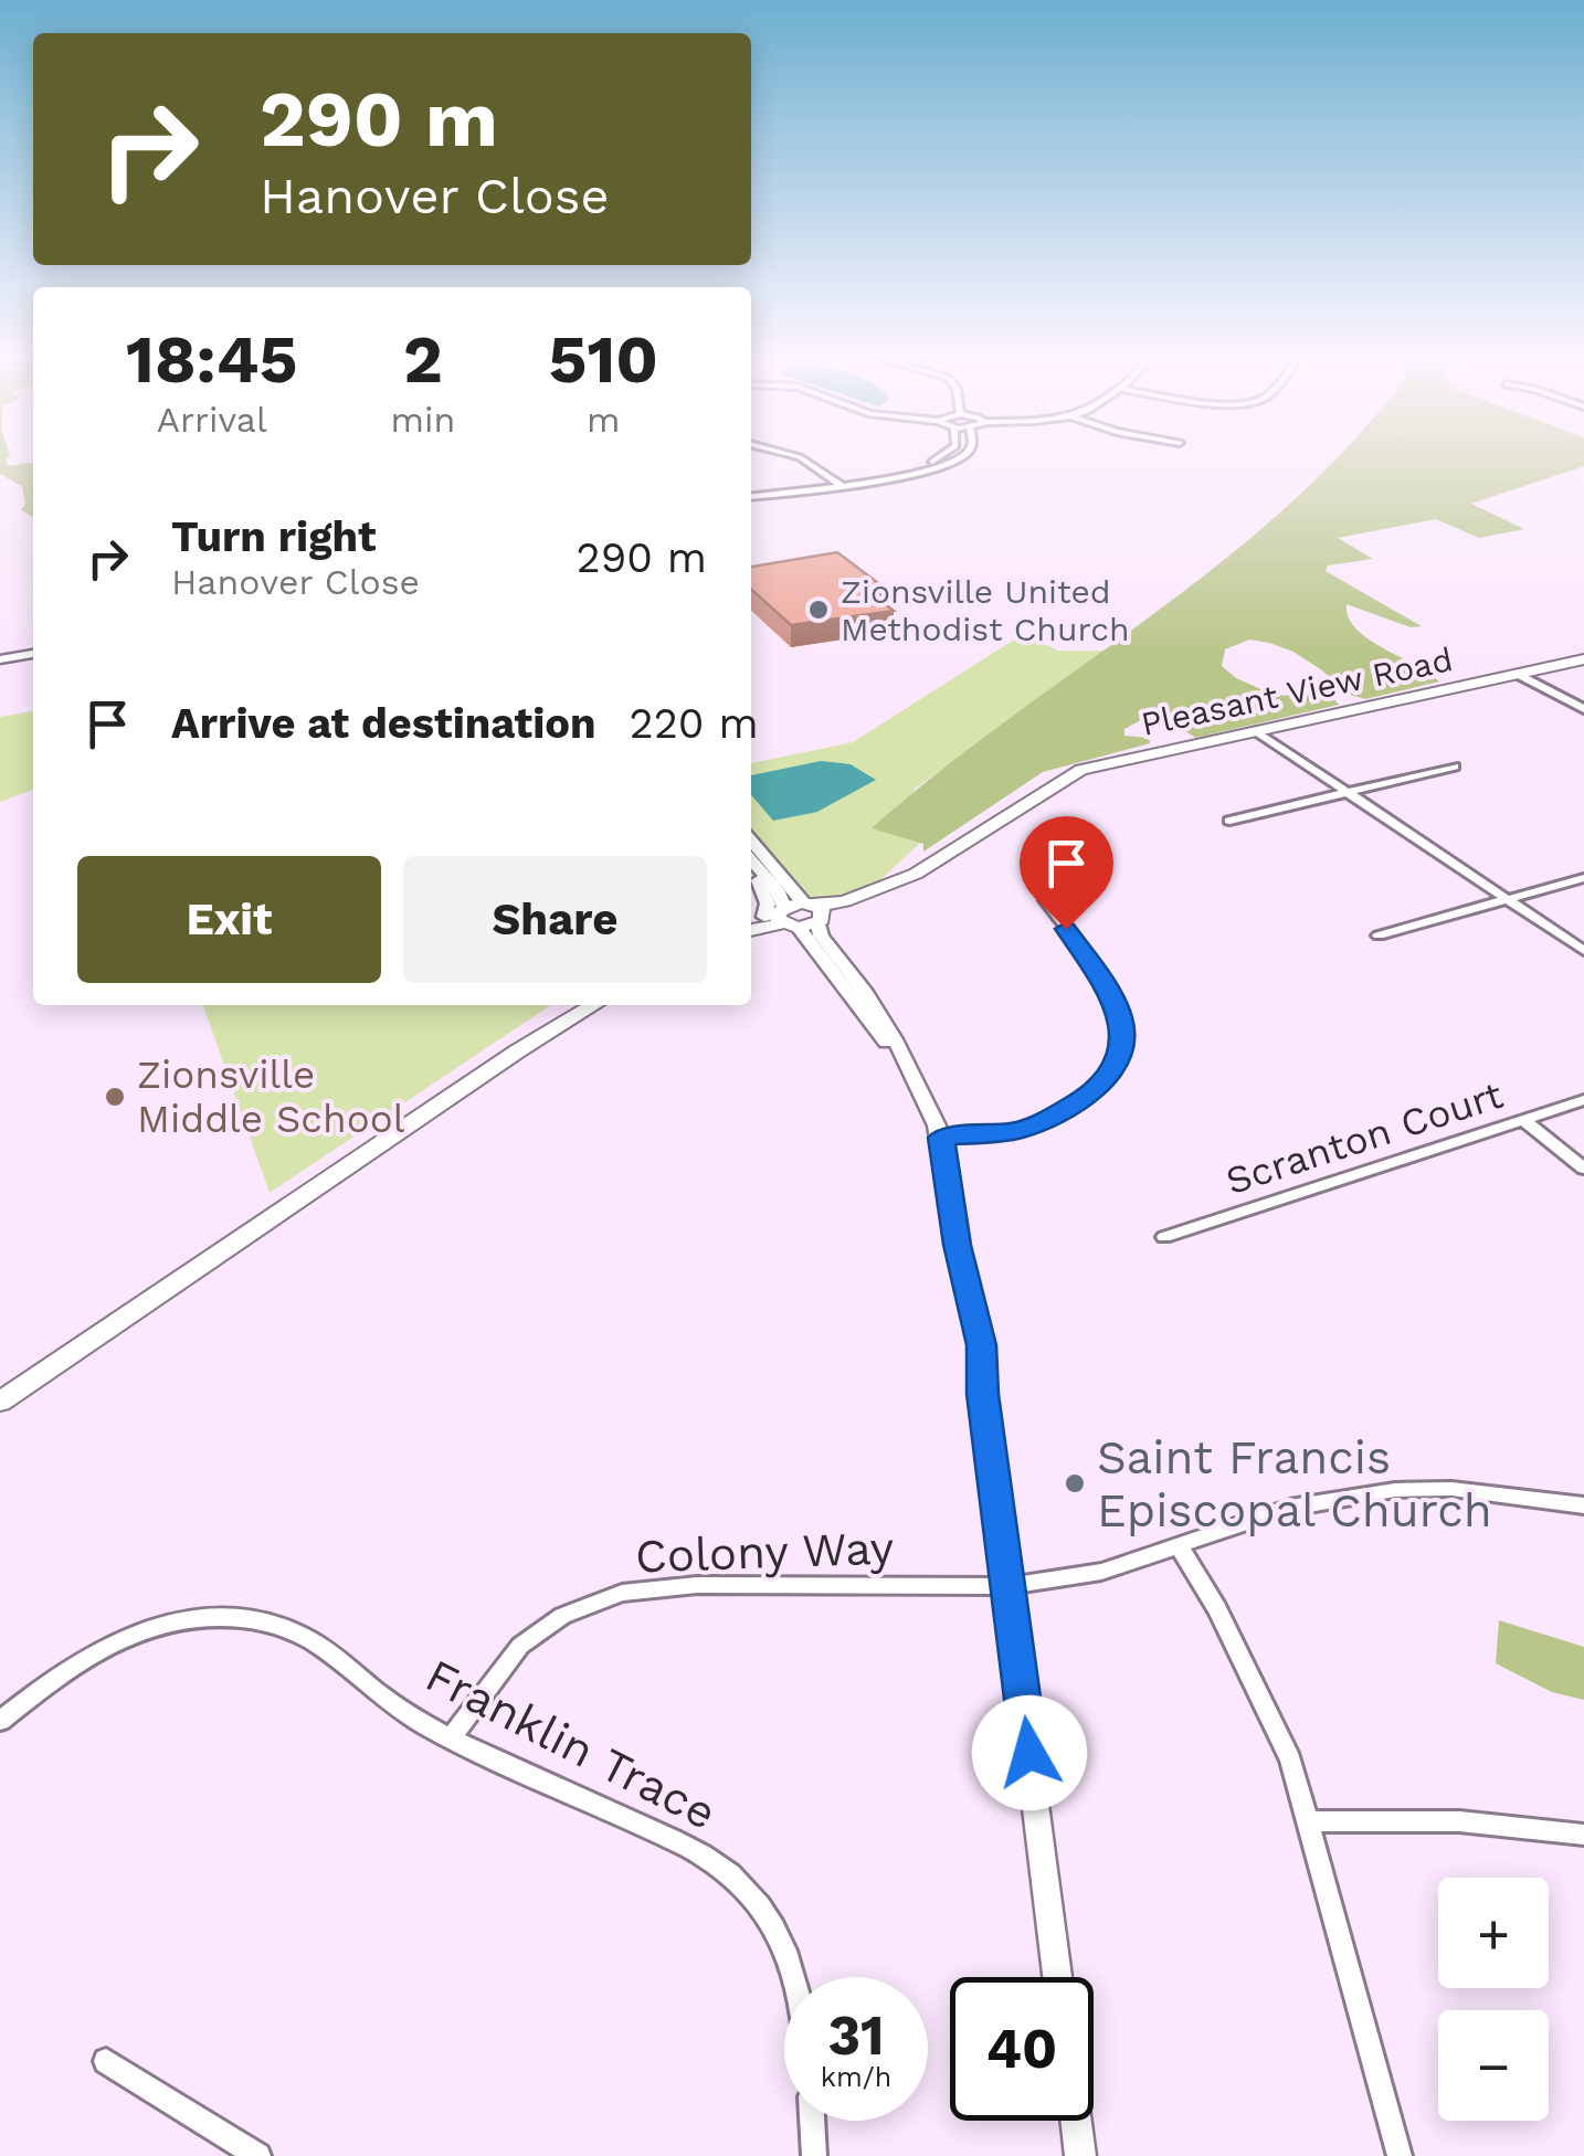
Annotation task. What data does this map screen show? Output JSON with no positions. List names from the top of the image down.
{
  "streets": {
    "main road": ["Pleasant View Road"],
    "street": ["Scranton Court", "Colony Way", "Franklin Trace"]
  },
  "crossings": [
    ["Colony Way", "Franklin Trace"]
  ],
  "places": ["Zionsville United Methodist Church", "Zionsville Middle School", "Saint Francis Episcopal Church"],
  "page": {
    "turn": ["290 m", "Hanover Close"],
    "eta": [
      "18:45",
      "Arrival",
      "2",
      "min",
      "510",
      "m"
    ],
    "list": [
      {
        "name": "Turn right",
        "note": "Hanover Close",
        "value": "290 m"
      },
      {
        "name": "Arrive at destination",
        "value": "220 m"
      }
    ],
    "buttons": ["Exit", "Share"],
    "map_buttons": ["+", "−"],
    "speed": "31 km/h",
    "limit": "40"
  }
}
